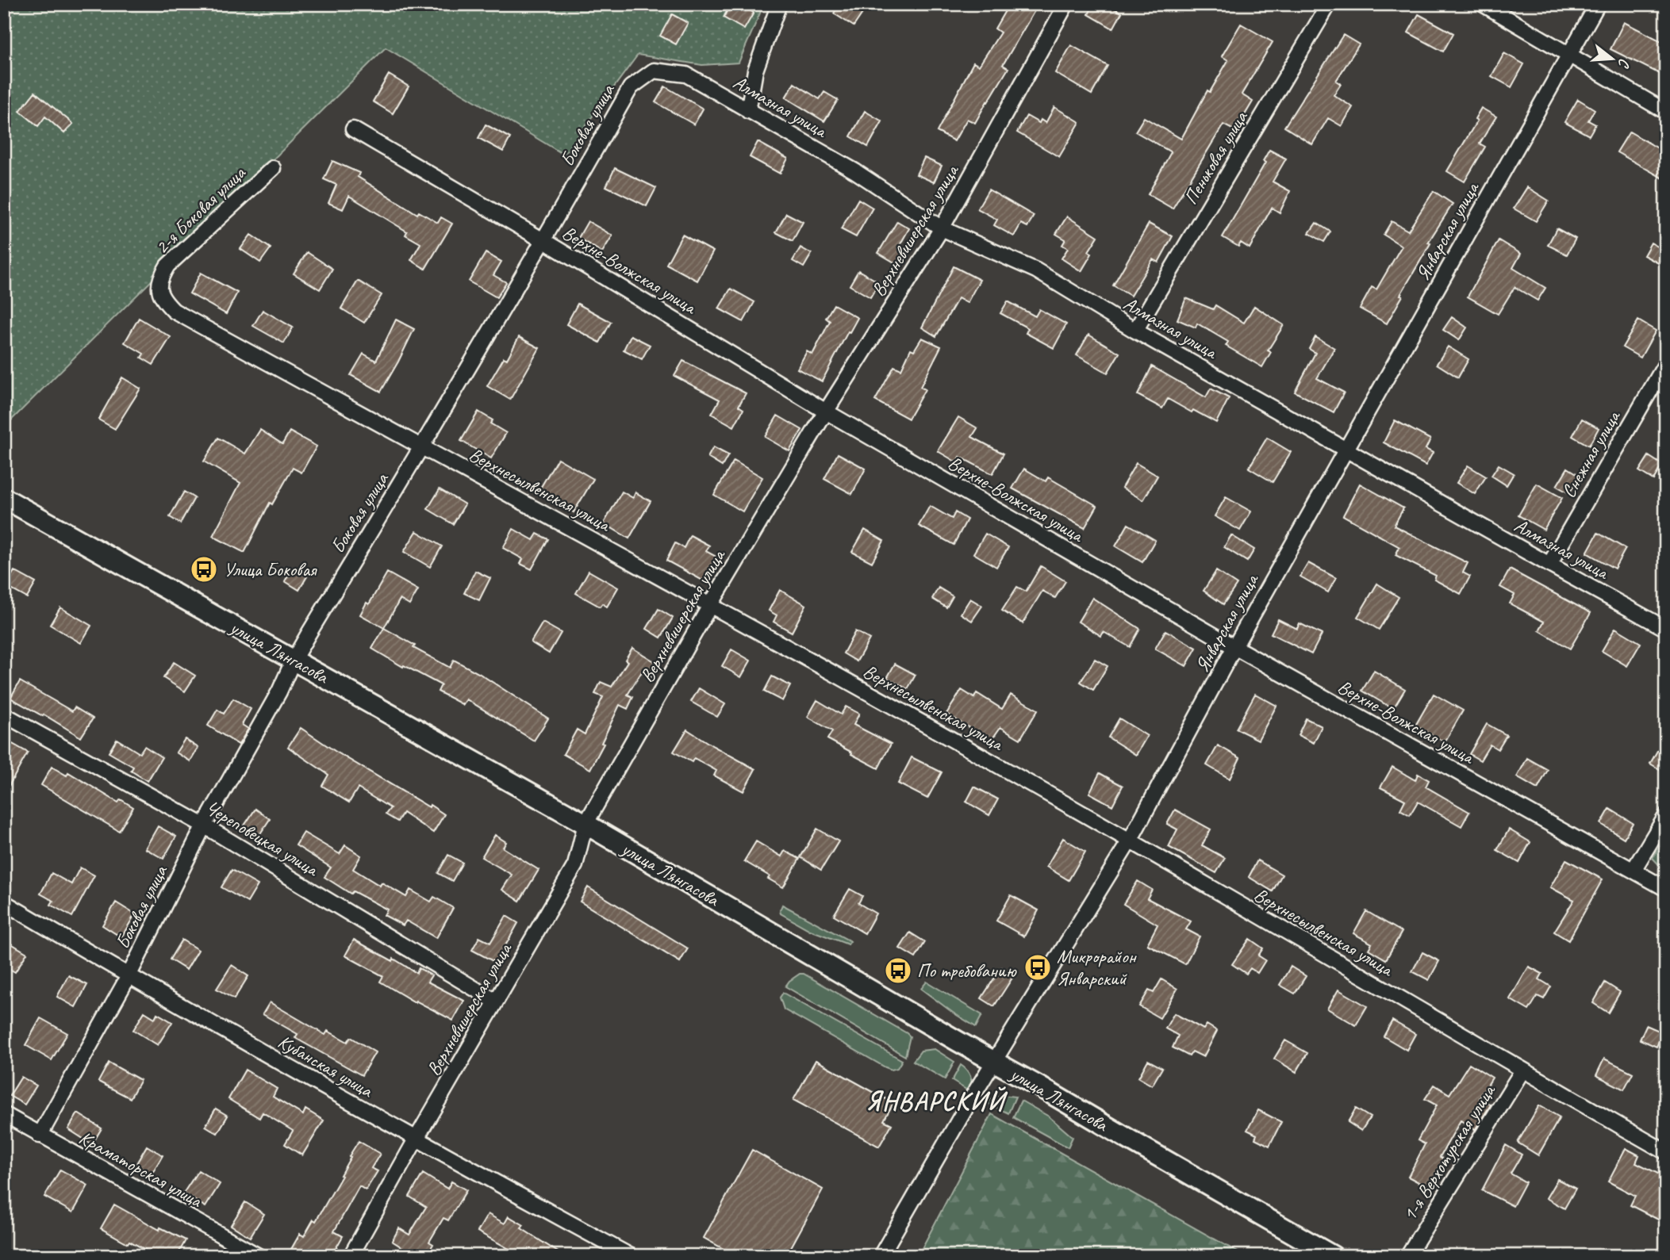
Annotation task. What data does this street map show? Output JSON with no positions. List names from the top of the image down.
{
  "streets": {
    "main road": ["улица Лянгасова"],
    "street": [
      "Алмазная улица",
      "Боковая улица",
      "Пеньковая улица",
      "2-я Боковая улица",
      "Верхневишерская улица",
      "Январская улица",
      "Верхне-Волжская улица",
      "Снежная улица",
      "Верхнесылвенская улица",
      "Череповецкая улица",
      "Кубанская улица",
      "1-я Верхотурская улица",
      "Краматорская улица"
    ]
  },
  "crossings": [
    ["Алмазная улица", "Боковая улица"],
    ["Алмазная улица", "Пеньковая улица"],
    ["Алмазная улица", "Верхневишерская улица"],
    ["Алмазная улица", "Январская улица"],
    ["Алмазная улица", "Снежная улица"],
    ["Боковая улица", "Верхне-Волжская улица"],
    ["Боковая улица", "Верхнесылвенская улица"],
    ["Боковая улица", "улица Лянгасова"],
    ["Боковая улица", "Череповецкая улица"],
    ["Боковая улица", "Кубанская улица"],
    ["Боковая улица", "Краматорская улица"],
    ["2-я Боковая улица", "Верхнесылвенская улица"],
    ["Верхневишерская улица", "Верхне-Волжская улица"],
    ["Верхневишерская улица", "Верхнесылвенская улица"],
    ["Верхневишерская улица", "улица Лянгасова"],
    ["Верхневишерская улица", "Череповецкая улица"],
    ["Верхневишерская улица", "Кубанская улица"],
    ["Январская улица", "Верхне-Волжская улица"],
    ["Январская улица", "Верхнесылвенская улица"],
    ["Январская улица", "улица Лянгасова"],
    ["Верхнесылвенская улица", "1-я Верхотурская улица"]
  ],
  "districts": ["ЯНВАРСКИЙ"],
  "places": {
    "bus stop": ["Улица Боковая", "Микрорайон Январский", "По требованию"]
  },
  "north": "right"
}
